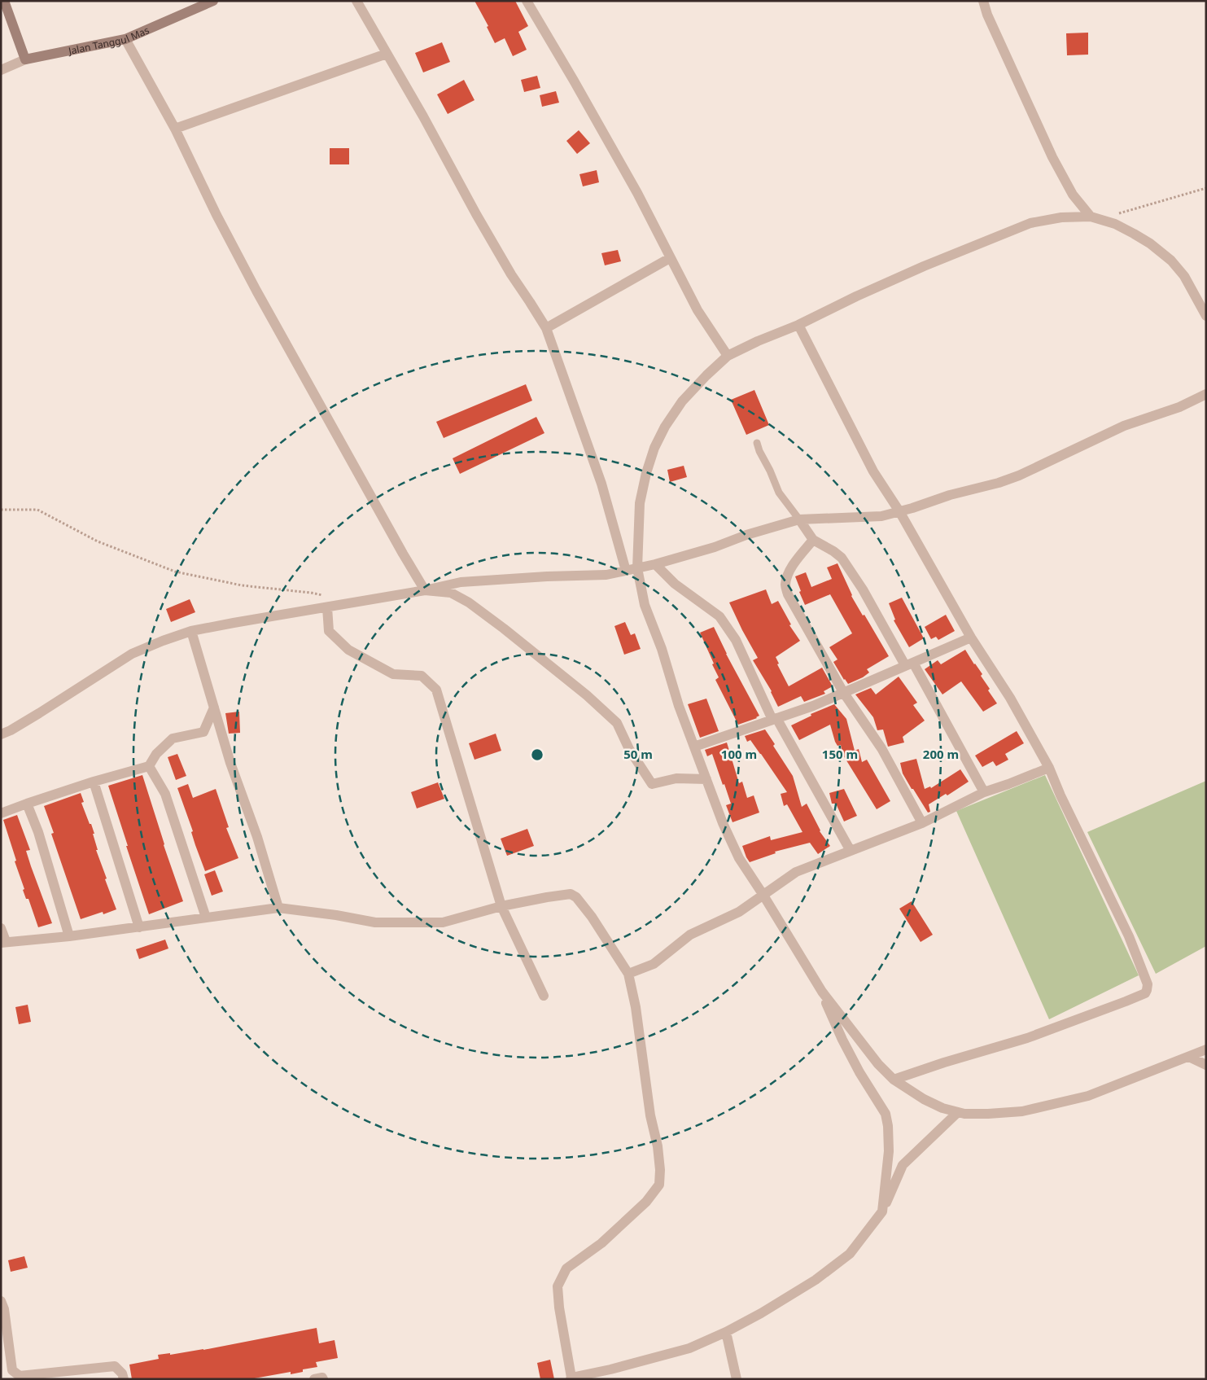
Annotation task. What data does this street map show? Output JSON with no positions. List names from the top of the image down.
{
  "streets": {
    "street": ["Jalan Tanggul Mas"]
  },
  "rings": [
    "50 m",
    "100 m",
    "150 m",
    "200 m"
  ]
}
